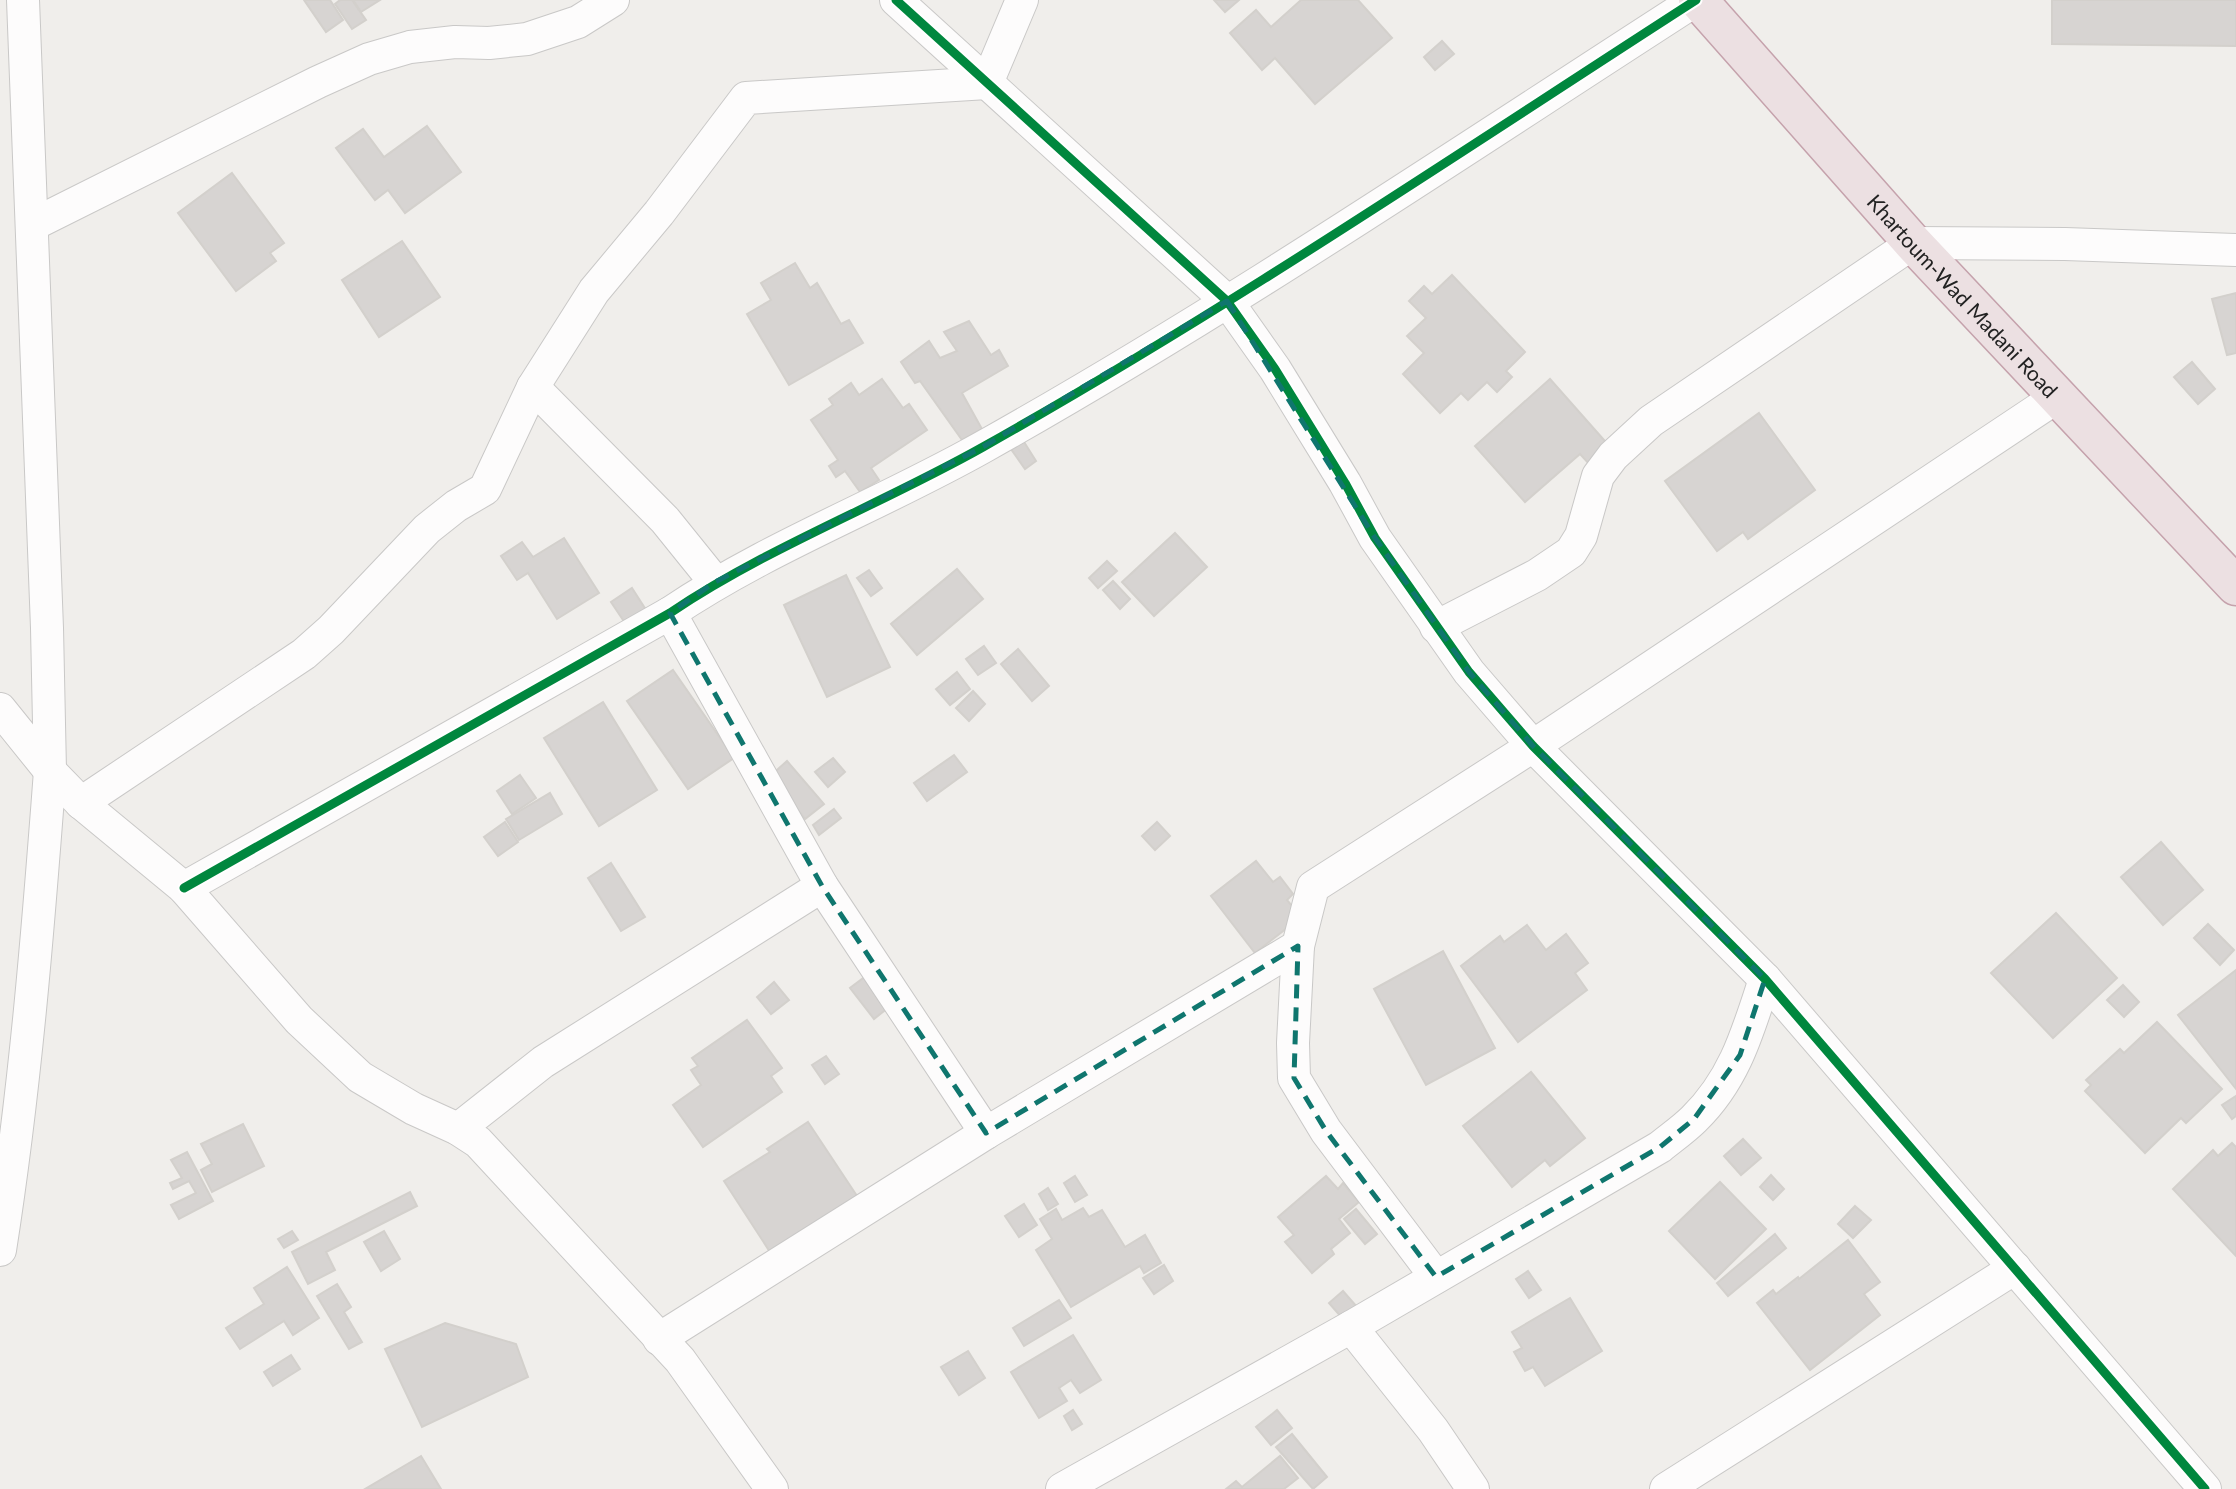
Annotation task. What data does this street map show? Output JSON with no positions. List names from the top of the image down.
{
  "streets": {
    "highway": ["Khartoum-Wad Madani Road"]
  }
}
